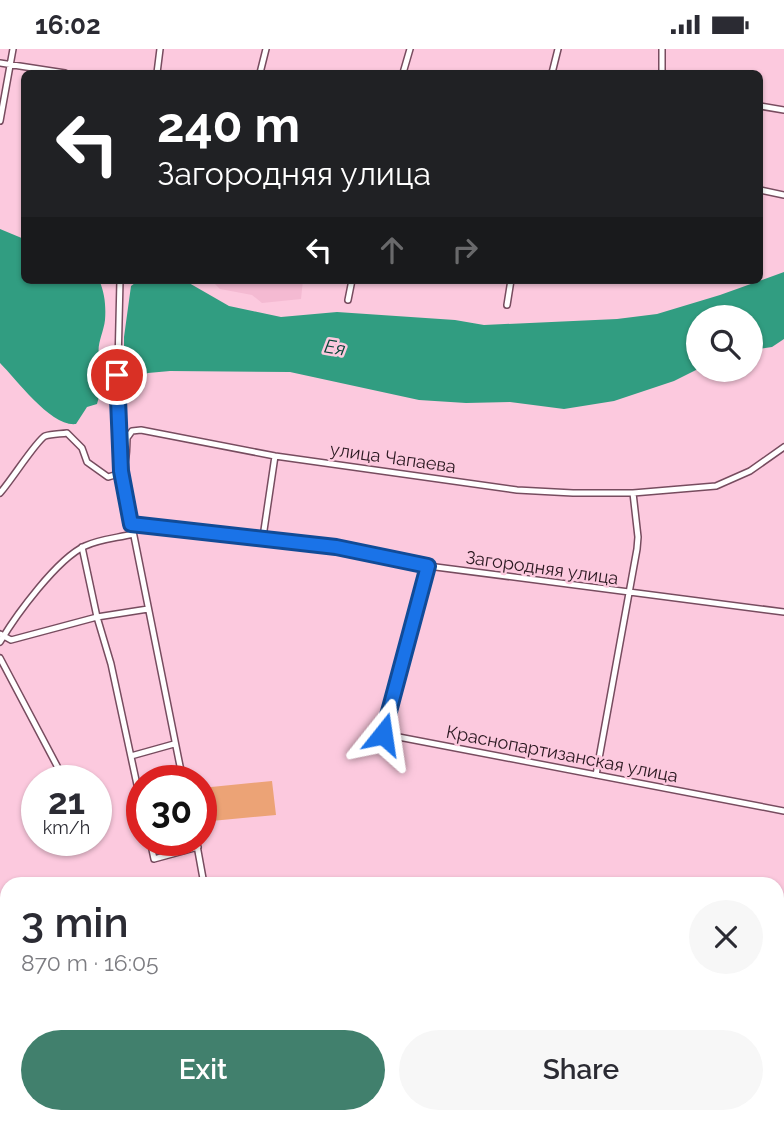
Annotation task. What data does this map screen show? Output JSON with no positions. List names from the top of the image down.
{
  "streets": {
    "street": ["улица Чапаева", "Загородняя улица", "Краснопартизанская улица"]
  },
  "crossings": [
    ["Загородняя улица", "Краснопартизанская улица"]
  ],
  "water": ["Ея"],
  "page": {
    "status": "16:02",
    "turn": ["240 m", "Загородняя улица"],
    "speed": "21 km/h",
    "limit": "30",
    "heading": ["3 min", "870 m · 16:05"],
    "buttons": ["Exit", "Share"]
  }
}
